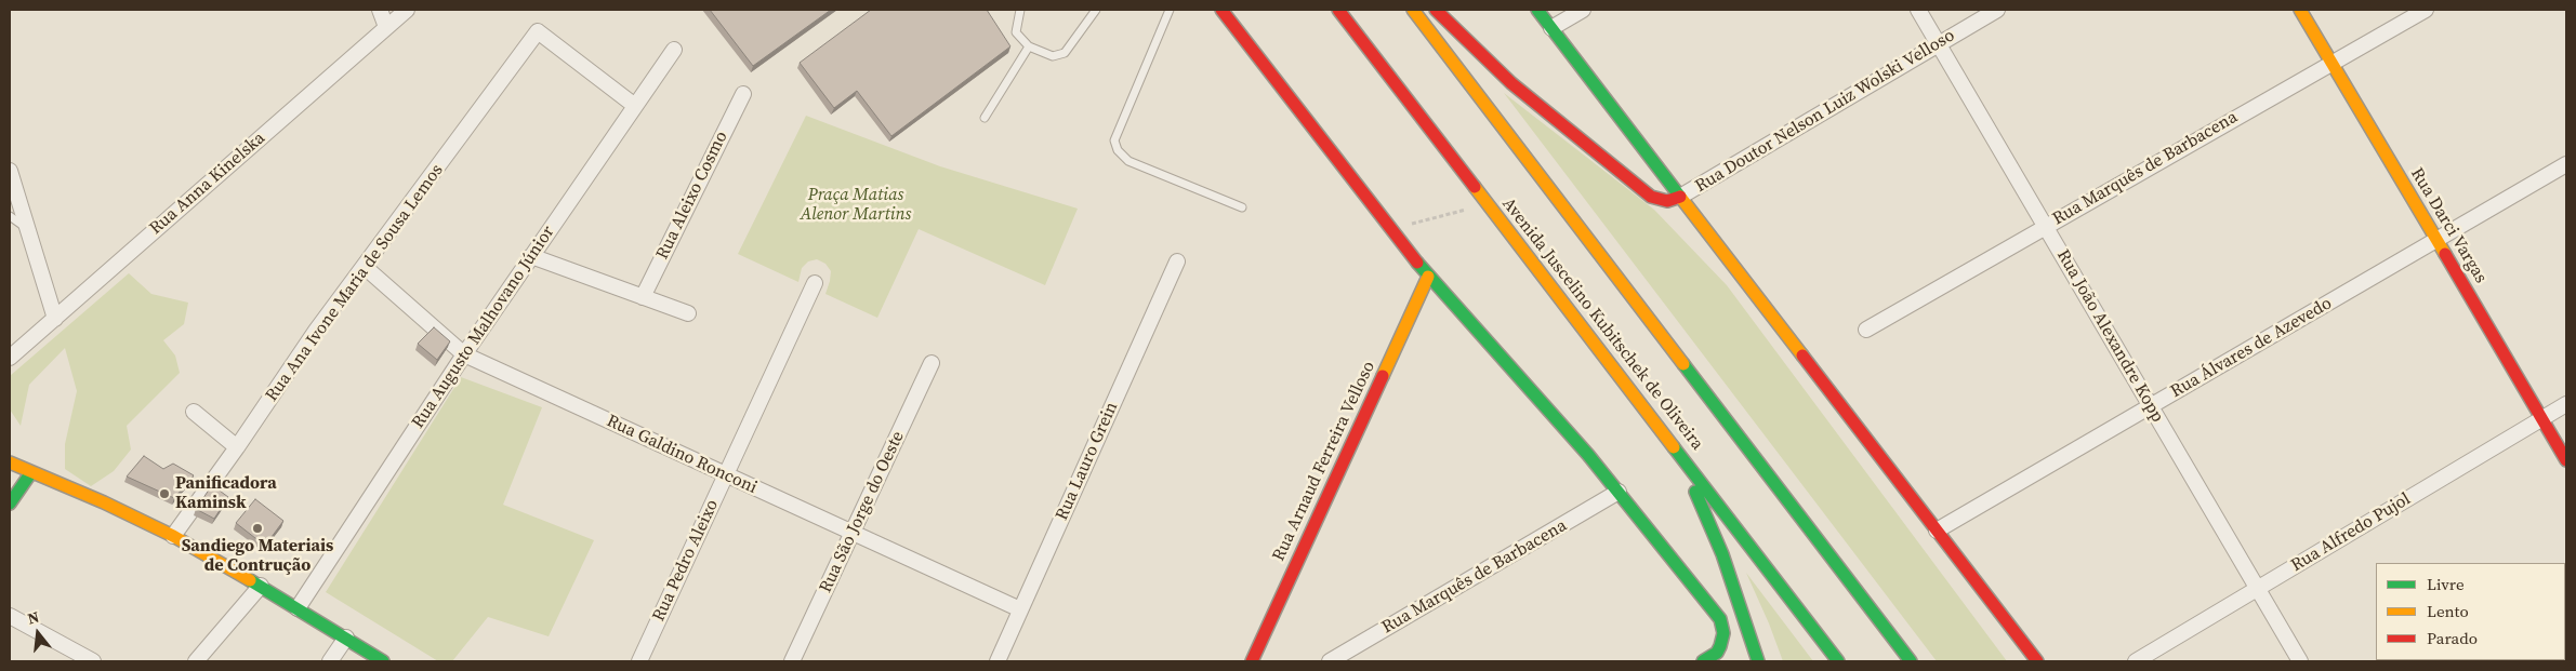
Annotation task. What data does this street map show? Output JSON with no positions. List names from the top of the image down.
{
  "streets": {
    "main road": ["Rua Darci Vargas", "Avenida Juscelino Kubitschek de Oliveira", "Rua Arnaud Ferreira Velloso"],
    "street": [
      "Rua Doutor Nelson Luiz Wolski Velloso",
      "Rua Marquês de Barbacena",
      "Rua Anna Kinelska",
      "Rua Aleixo Cosmo",
      "Rua Ana Ivone Maria de Sousa Lemos",
      "Rua Augusto Malhovano Júnior",
      "Rua João Alexandre Kopp",
      "Rua Álvares de Azevedo",
      "Rua Galdino Ronconi",
      "Rua Lauro Grein",
      "Rua São Jorge do Oeste",
      "Rua Alfredo Pujol",
      "Rua Pedro Aleixo"
    ]
  },
  "crossings": [
    ["Rua Doutor Nelson Luiz Wolski Velloso", "Rua João Alexandre Kopp"],
    ["Rua Marquês de Barbacena", "Rua Darci Vargas"],
    ["Rua Marquês de Barbacena", "Rua João Alexandre Kopp"],
    ["Rua Darci Vargas", "Rua Álvares de Azevedo"],
    ["Rua Darci Vargas", "Rua Alfredo Pujol"],
    ["Rua Ana Ivone Maria de Sousa Lemos", "Rua Augusto Malhovano Júnior"],
    ["Rua Ana Ivone Maria de Sousa Lemos", "Rua Galdino Ronconi"],
    ["Rua Augusto Malhovano Júnior", "Rua Galdino Ronconi"],
    ["Rua João Alexandre Kopp", "Rua Álvares de Azevedo"],
    ["Rua João Alexandre Kopp", "Rua Alfredo Pujol"],
    ["Rua Galdino Ronconi", "Rua Lauro Grein"],
    ["Rua Galdino Ronconi", "Rua São Jorge do Oeste"],
    ["Rua Galdino Ronconi", "Rua Pedro Aleixo"]
  ],
  "parks": ["Praça Matias Alenor Martins"],
  "places": ["Panificadora Kaminsk", "Sandiego Materiais de Contrução"],
  "legend": ["Livre", "Lento", "Parado"],
  "north": "top"
}
